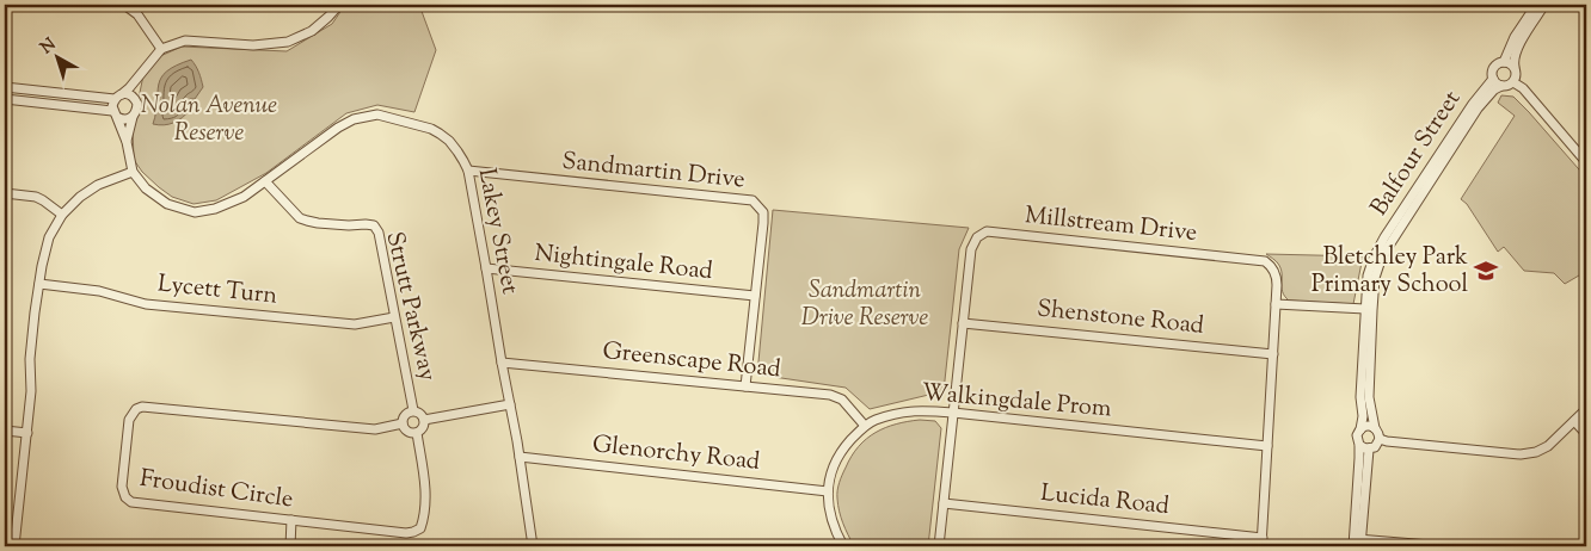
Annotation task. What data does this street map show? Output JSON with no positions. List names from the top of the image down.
{
  "streets": {
    "street": [
      "Balfour Street",
      "Sandmartin Drive",
      "Millstream Drive",
      "Lakey Street",
      "Nightingale Road",
      "Lycett Turn",
      "Strutt Parkway",
      "Shenstone Road",
      "Greenscape Road",
      "Walkingdale Prom",
      "Glenorchy Road",
      "Froudist Circle",
      "Lucida Road"
    ]
  },
  "crossings": [
    ["Sandmartin Drive", "Lakey Street"],
    ["Sandmartin Drive", "Nightingale Road"],
    ["Sandmartin Drive", "Greenscape Road"],
    ["Millstream Drive", "Shenstone Road"],
    ["Millstream Drive", "Walkingdale Prom"],
    ["Millstream Drive", "Lucida Road"],
    ["Lakey Street", "Nightingale Road"],
    ["Lakey Street", "Strutt Parkway"],
    ["Lakey Street", "Greenscape Road"],
    ["Lakey Street", "Glenorchy Road"],
    ["Lycett Turn", "Strutt Parkway"],
    ["Strutt Parkway", "Froudist Circle"],
    ["Greenscape Road", "Walkingdale Prom"],
    ["Walkingdale Prom", "Glenorchy Road"]
  ],
  "parks": ["Nolan Avenue Reserve", "Sandmartin Drive Reserve"],
  "places": {
    "school or university": ["Bletchley Park Primary School"]
  },
  "north": "top left"
}
